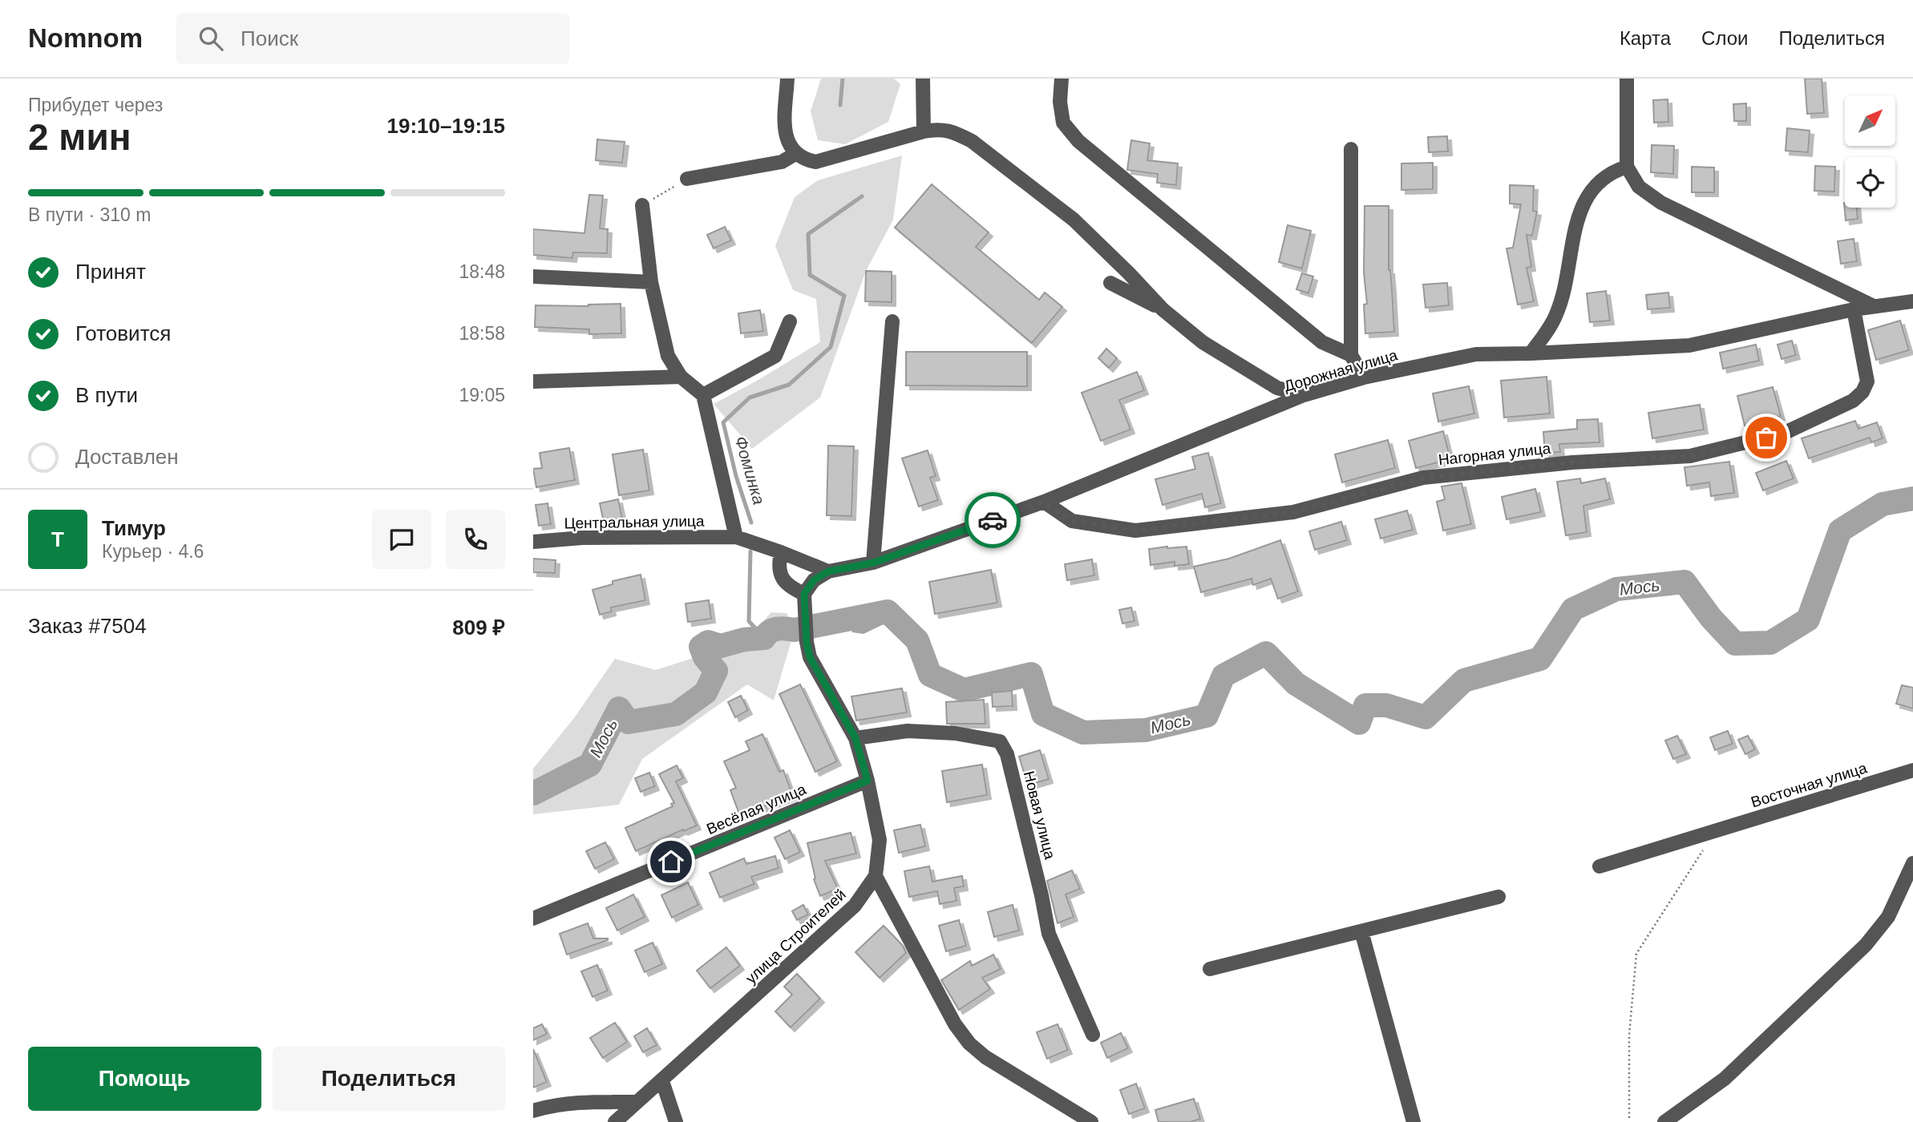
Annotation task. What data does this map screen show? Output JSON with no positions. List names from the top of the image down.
{
  "streets": {
    "street": [
      "Дорожная улица",
      "Нагорная улица",
      "Центральная улица",
      "Восточная улица",
      "Весёлая улица",
      "Новая улица",
      "улица Строителей"
    ]
  },
  "crossings": [
    ["Дорожная улица", "Нагорная улица"],
    ["Дорожная улица", "Центральная улица"],
    ["Весёлая улица", "улица Строителей"],
    ["Новая улица", "улица Строителей"]
  ],
  "water": ["Фоминка", "Мось"],
  "north": "top right",
  "page": {
    "header": "Nomnom",
    "search": "Поиск",
    "nav": ["Карта", "Слои", "Поделиться"],
    "heading": ["2 мин", "Прибудет через", "19:10–19:15"],
    "panel": [
      "Тимур",
      "Курьер · 4.6",
      "Заказ #7504",
      "809 ₽"
    ],
    "bar": "В пути · 310 m",
    "list": [
      ["Принят", "18:48"],
      ["Готовится", "18:58"],
      ["В пути", "19:05"],
      "Доставлен"
    ],
    "round": "Т",
    "buttons": ["Помощь", "Поделиться"]
  }
}
